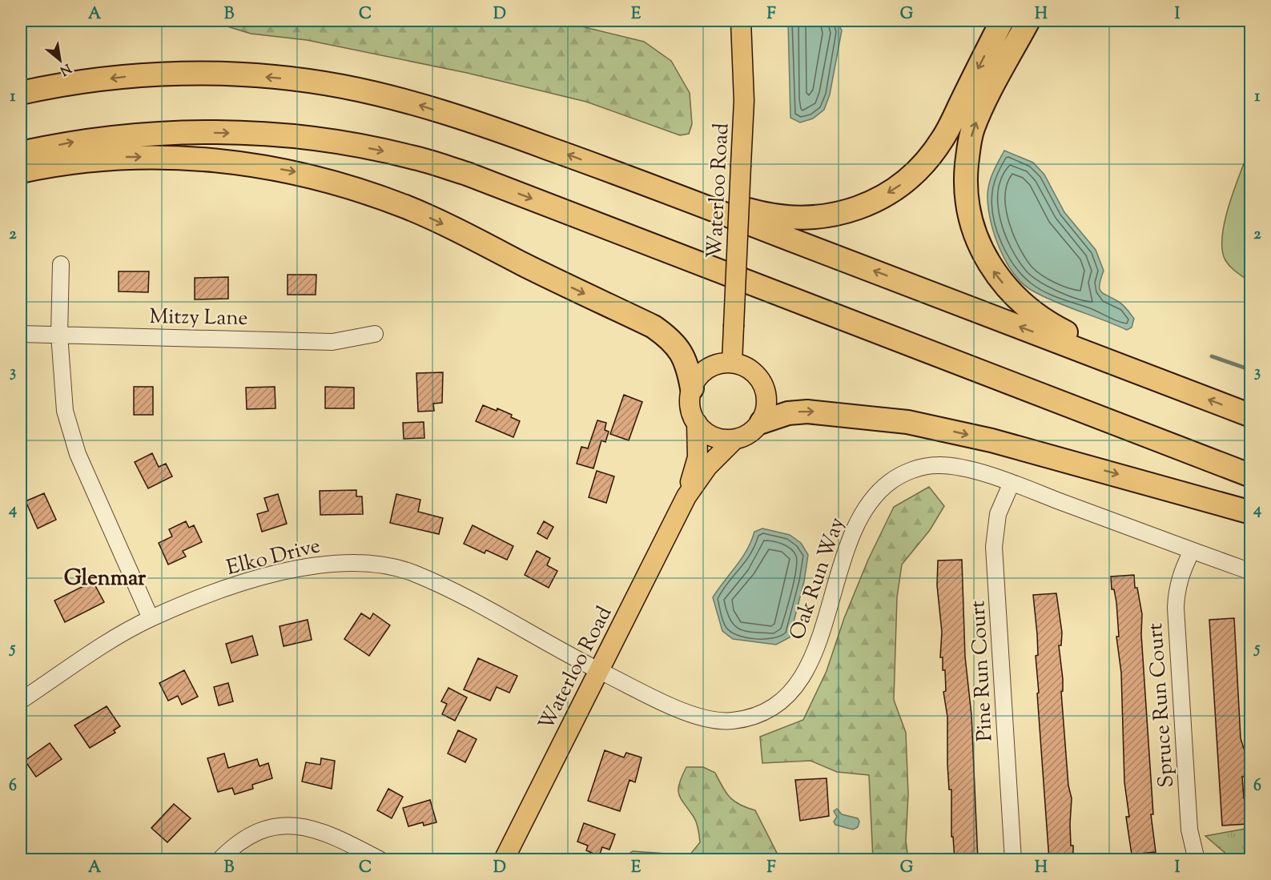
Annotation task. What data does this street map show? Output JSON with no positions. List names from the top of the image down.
{
  "streets": {
    "main road": ["Waterloo Road"],
    "street": [
      "Mitzy Lane",
      "Elko Drive",
      "Oak Run Way",
      "Pine Run Court",
      "Spruce Run Court"
    ]
  },
  "crossings": [
    ["Waterloo Road", "Elko Drive"],
    ["Waterloo Road", "Oak Run Way"],
    ["Elko Drive", "Oak Run Way"],
    ["Oak Run Way", "Pine Run Court"],
    ["Oak Run Way", "Spruce Run Court"]
  ],
  "districts": ["Glenmar"],
  "north": "bottom right",
  "grid": {
    "columns": [
      "A",
      "B",
      "C",
      "D",
      "E",
      "F",
      "G",
      "H",
      "I"
    ],
    "rows": [
      "1",
      "2",
      "3",
      "4",
      "5",
      "6"
    ]
  }
}
